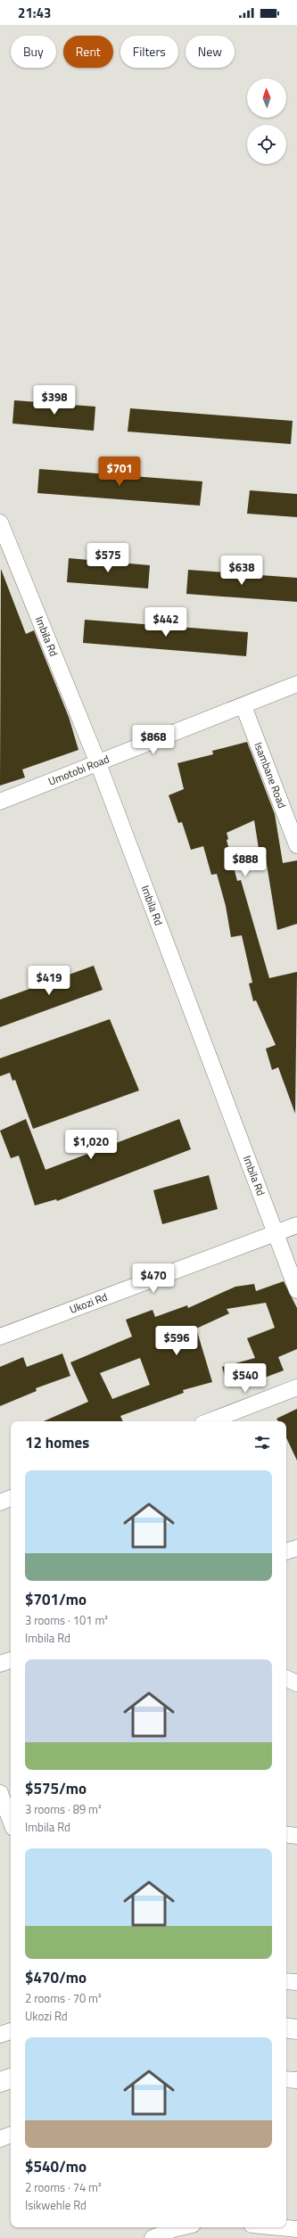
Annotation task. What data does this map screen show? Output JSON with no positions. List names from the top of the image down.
{
  "streets": {
    "street": [
      "Imbila Rd",
      "Umotobi Road",
      "Isambane Road",
      "Ukozi Rd"
    ]
  },
  "crossings": [
    ["Imbila Rd", "Umotobi Road"],
    ["Imbila Rd", "Ukozi Rd"],
    ["Umotobi Road", "Isambane Road"]
  ],
  "north": "top",
  "page": {
    "status": "21:43",
    "chip": [
      "Buy",
      "Rent",
      "Filters",
      "New"
    ],
    "price": [
      "$398",
      "$701",
      "$575",
      "$638",
      "$442",
      "$868",
      "$888",
      "$419",
      "$1,020",
      "$470",
      "$596",
      "$540"
    ],
    "heading": "12 homes",
    "list": [
      {
        "name": "$701/mo",
        "note": "3 rooms · 101 m² · Imbila Rd"
      },
      {
        "name": "$575/mo",
        "note": "3 rooms · 89 m² · Imbila Rd"
      },
      {
        "name": "$470/mo",
        "note": "2 rooms · 70 m² · Ukozi Rd"
      },
      {
        "name": "$540/mo",
        "note": "2 rooms · 74 m² · Isikwehle Rd"
      }
    ]
  }
}
